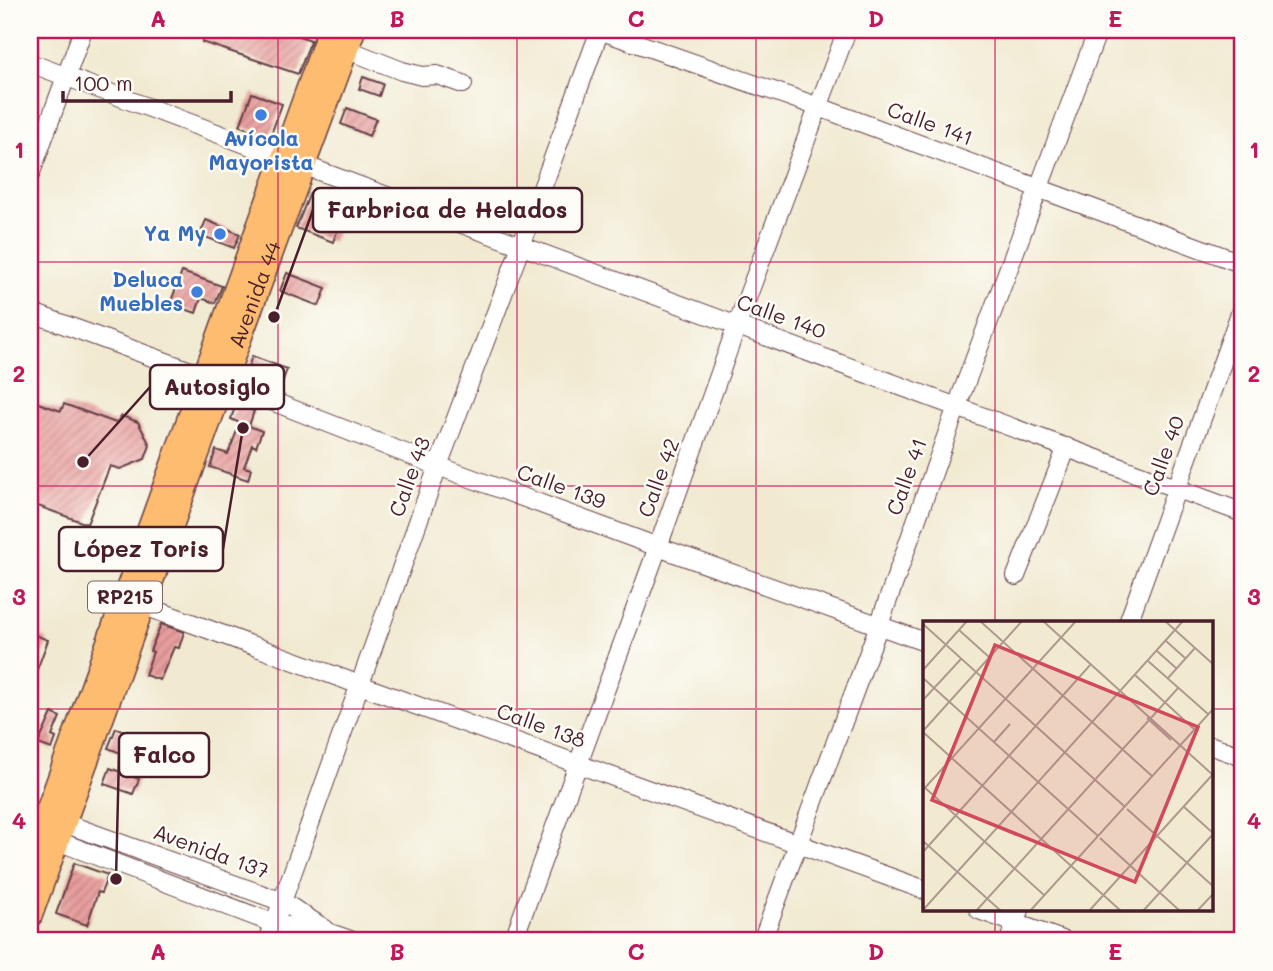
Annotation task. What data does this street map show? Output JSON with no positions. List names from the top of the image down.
{
  "streets": {
    "highway": ["Avenida 44", "RP215"],
    "street": [
      "Calle 141",
      "Calle 140",
      "Calle 40",
      "Calle 43",
      "Calle 41",
      "Calle 42",
      "Calle 139",
      "Calle 138",
      "Avenida 137"
    ]
  },
  "crossings": [
    ["Calle 141", "Calle 43"],
    ["Calle 141", "Calle 41"],
    ["Calle 141", "Calle 42"],
    ["Avenida 44", "Calle 140"],
    ["Avenida 44", "Calle 139"],
    ["Avenida 44", "Calle 138"],
    ["Avenida 44", "Avenida 137"],
    ["Calle 140", "Calle 40"],
    ["Calle 140", "Calle 43"],
    ["Calle 140", "Calle 41"],
    ["Calle 140", "Calle 42"],
    ["Calle 43", "Calle 139"],
    ["Calle 43", "Calle 138"],
    ["Calle 43", "Avenida 137"],
    ["Calle 41", "Calle 139"],
    ["Calle 41", "Calle 138"],
    ["Calle 42", "Calle 139"],
    ["Calle 42", "Calle 138"]
  ],
  "places": [
    "Avícola Mayorista",
    "Ya My",
    "Deluca Muebles",
    "Farbrica de Helados",
    "López Toris",
    "Autosiglo",
    "Falco"
  ],
  "scale_bar": "100 m",
  "grid": {
    "columns": [
      "A",
      "B",
      "C",
      "D",
      "E"
    ],
    "rows": [
      "1",
      "2",
      "3",
      "4"
    ]
  }
}
